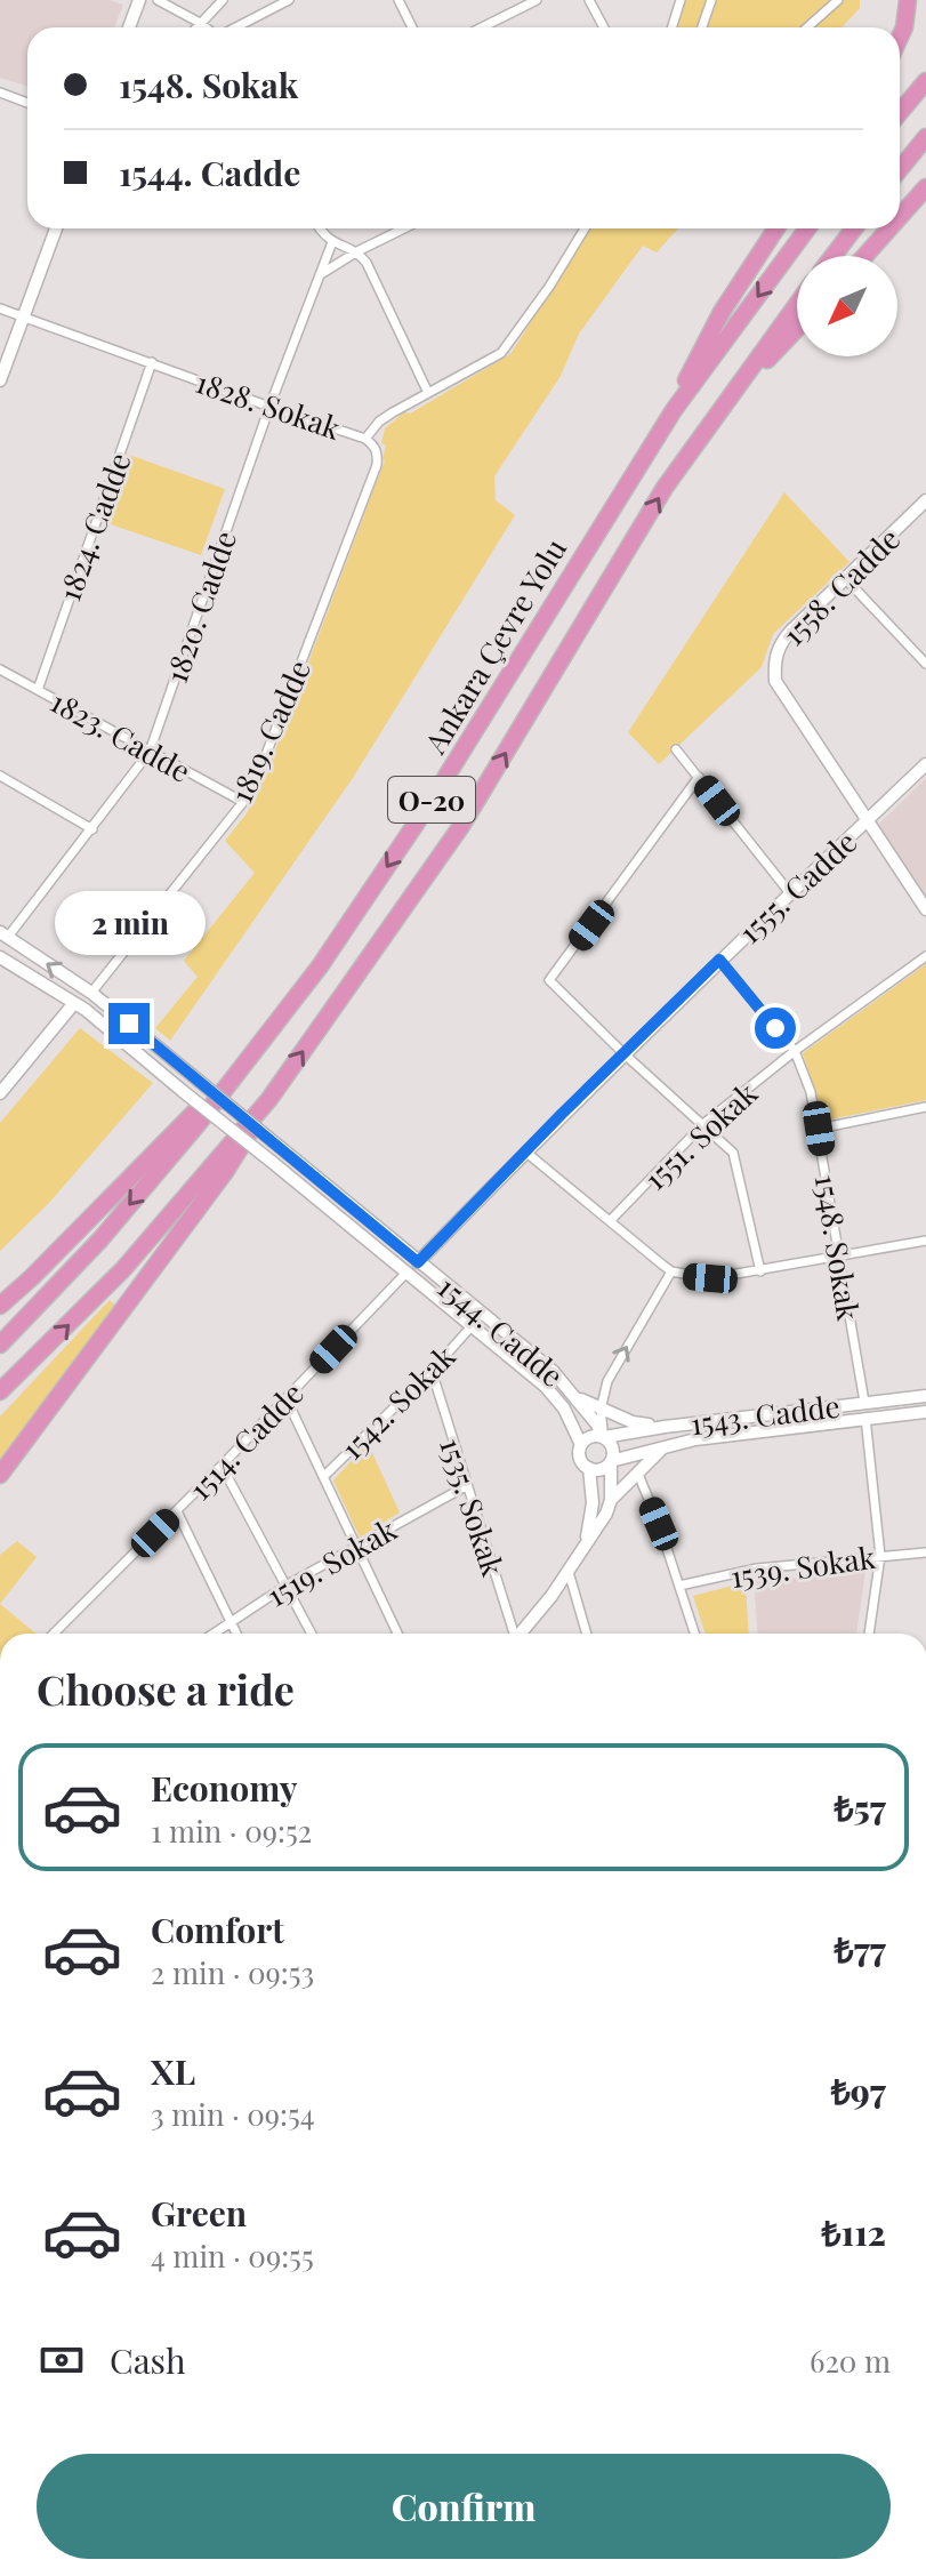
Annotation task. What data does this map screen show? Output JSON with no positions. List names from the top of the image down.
{
  "streets": {
    "highway": ["Ankara Çevre Yolu", "O-20"],
    "main road": [
      "1558. Cadde",
      "1555. Cadde",
      "1544. Cadde",
      "1543. Cadde"
    ],
    "street": [
      "1828. Sokak",
      "1824. Cadde",
      "1820. Cadde",
      "1819. Cadde",
      "1823. Cadde",
      "1551. Sokak",
      "1548. Sokak",
      "1542. Sokak",
      "1514. Cadde",
      "1535. Sokak",
      "1519. Sokak",
      "1539. Sokak"
    ]
  },
  "crossings": [
    ["1828. Sokak", "1824. Cadde"],
    ["1828. Sokak", "1820. Cadde"],
    ["1828. Sokak", "1819. Cadde"],
    ["1824. Cadde", "1823. Cadde"],
    ["1558. Cadde", "1555. Cadde"],
    ["1820. Cadde", "1823. Cadde"],
    ["1820. Cadde", "1544. Cadde"],
    ["1819. Cadde", "1823. Cadde"],
    ["1819. Cadde", "1544. Cadde"],
    ["1555. Cadde", "1548. Sokak"],
    ["1555. Cadde", "1544. Cadde"],
    ["1551. Sokak", "1548. Sokak"],
    ["1548. Sokak", "1543. Cadde"],
    ["1544. Cadde", "1542. Sokak"],
    ["1544. Cadde", "1543. Cadde"],
    ["1544. Cadde", "1514. Cadde"],
    ["1542. Sokak", "1535. Sokak"],
    ["1535. Sokak", "1519. Sokak"]
  ],
  "north": "bottom left",
  "page": {
    "banner": ["1548. Sokak", "1544. Cadde"],
    "bubble": "2 min",
    "heading": "Choose a ride",
    "list": [
      {
        "name": "Economy",
        "note": "1 min · 09:52",
        "value": "₺57"
      },
      {
        "name": "Comfort",
        "note": "2 min · 09:53",
        "value": "₺77"
      },
      {
        "name": "XL",
        "note": "3 min · 09:54",
        "value": "₺97"
      },
      {
        "name": "Green",
        "note": "4 min · 09:55",
        "value": "₺112"
      }
    ],
    "pay": ["Cash", "620 m"],
    "buttons": "Confirm"
  }
}
